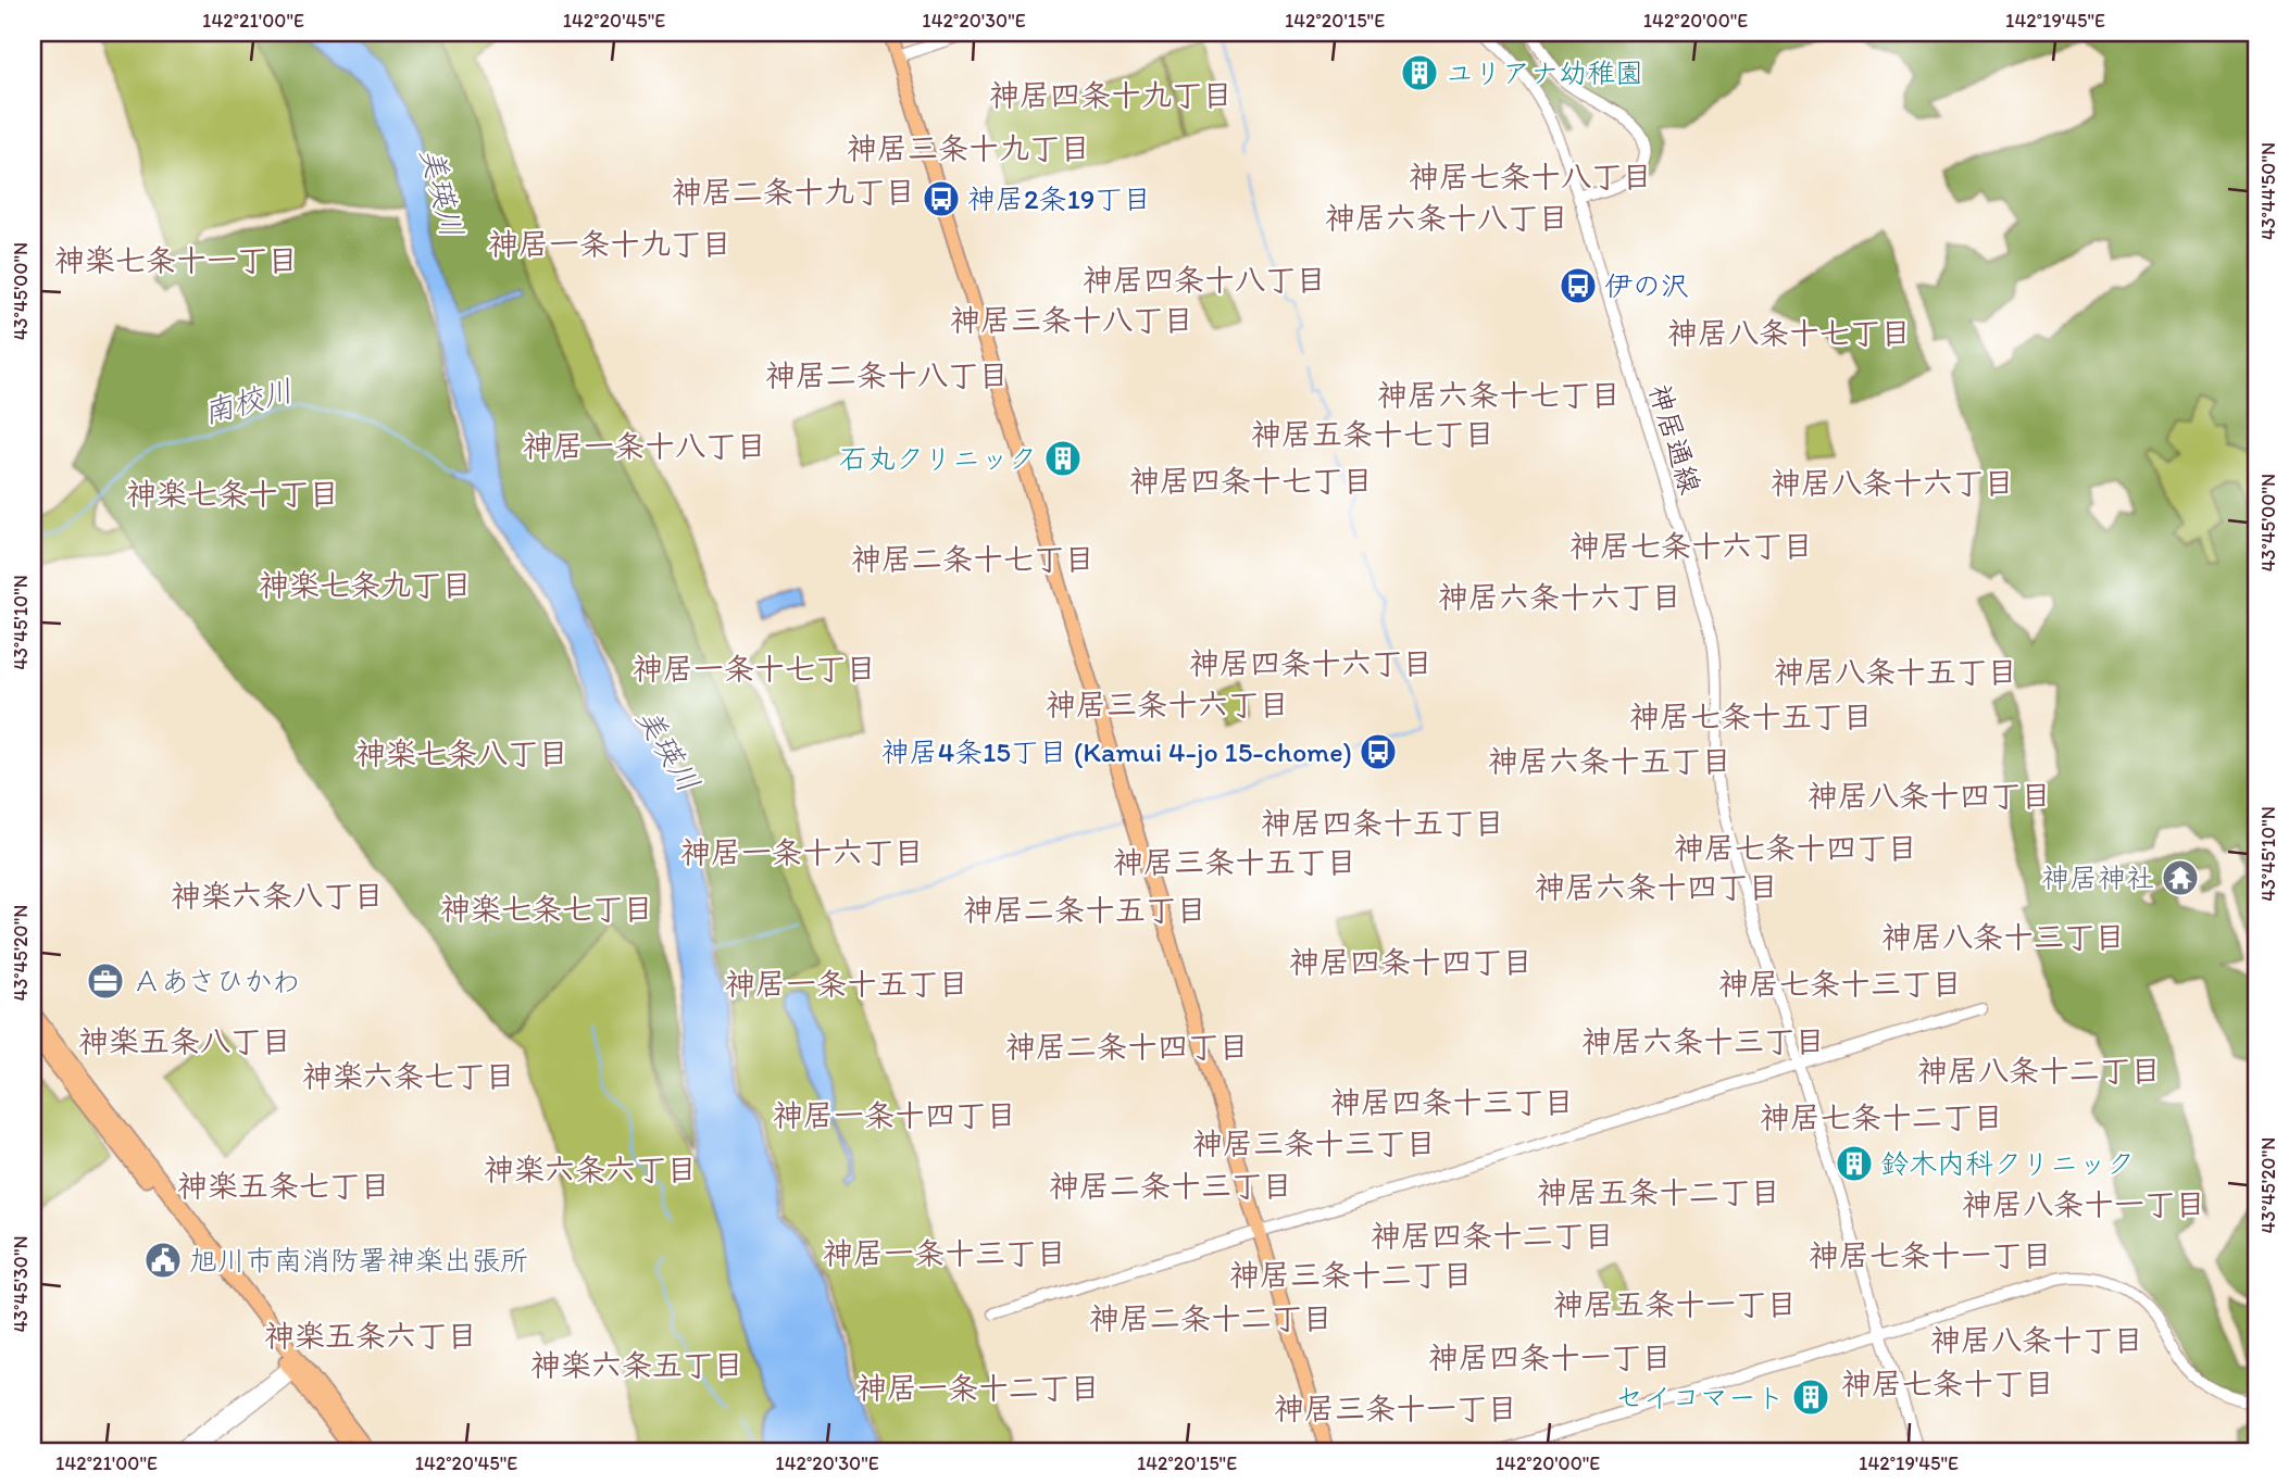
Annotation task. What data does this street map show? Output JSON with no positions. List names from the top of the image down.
{
  "streets": {
    "street": ["神居通線"]
  },
  "districts": [
    "神居四条十九丁目",
    "神居三条十九丁目",
    "神居七条十八丁目",
    "神居二条十九丁目",
    "神居六条十八丁目",
    "神居一条十九丁目",
    "神楽七条十一丁目",
    "神居四条十八丁目",
    "神居三条十八丁目",
    "神居八条十七丁目",
    "神居二条十八丁目",
    "神居六条十七丁目",
    "神居五条十七丁目",
    "神居一条十八丁目",
    "神居四条十七丁目",
    "神居八条十六丁目",
    "神楽七条十丁目",
    "神居七条十六丁目",
    "神居二条十七丁目",
    "神楽七条九丁目",
    "神居六条十六丁目",
    "神居四条十六丁目",
    "神居一条十七丁目",
    "神居八条十五丁目",
    "神居三条十六丁目",
    "神居七条十五丁目",
    "神楽七条八丁目",
    "神居六条十五丁目",
    "神居八条十四丁目",
    "神居四条十五丁目",
    "神居七条十四丁目",
    "神居一条十六丁目",
    "神居三条十五丁目",
    "神居六条十四丁目",
    "神楽六条八丁目",
    "神楽七条七丁目",
    "神居二条十五丁目",
    "神居八条十三丁目",
    "神居四条十四丁目",
    "神居一条十五丁目",
    "神居七条十三丁目",
    "神楽五条八丁目",
    "神居六条十三丁目",
    "神居二条十四丁目",
    "神居八条十二丁目",
    "神楽六条七丁目",
    "神居四条十三丁目",
    "神居一条十四丁目",
    "神居七条十二丁目",
    "神居三条十三丁目",
    "神楽六条六丁目",
    "神楽五条七丁目",
    "神居二条十三丁目",
    "神居五条十二丁目",
    "神居八条十一丁目",
    "神居四条十二丁目",
    "神居一条十三丁目",
    "神居七条十一丁目",
    "神居三条十二丁目",
    "神居五条十一丁目",
    "神居二条十二丁目",
    "神楽五条六丁目",
    "神居八条十丁目",
    "神居四条十一丁目",
    "神楽六条五丁目",
    "神居七条十丁目",
    "神居一条十二丁目",
    "神居三条十一丁目"
  ],
  "water": ["美瑛川", "南校川"],
  "places": {
    "building": [
      "ユリアナ幼稚園",
      "石丸クリニック",
      "鈴木内科クリニック",
      "セイコマート"
    ],
    "bus stop": ["神居2条19丁目", "伊の沢", "神居4条15丁目 (Kamui 4-jo 15-chome)"],
    "temple": ["神居神社"],
    "office": ["Ａあさひかわ"],
    "public building": ["旭川市南消防署神楽出張所"]
  },
  "coordinates": [
    "142°21'00\"E",
    "142°20'45\"E",
    "142°20'30\"E",
    "142°20'15\"E",
    "142°20'00\"E",
    "142°19'45\"E",
    "43°44'50\"N",
    "43°45'00\"N",
    "43°45'10\"N",
    "43°45'20\"N",
    "43°45'30\"N"
  ]
}
